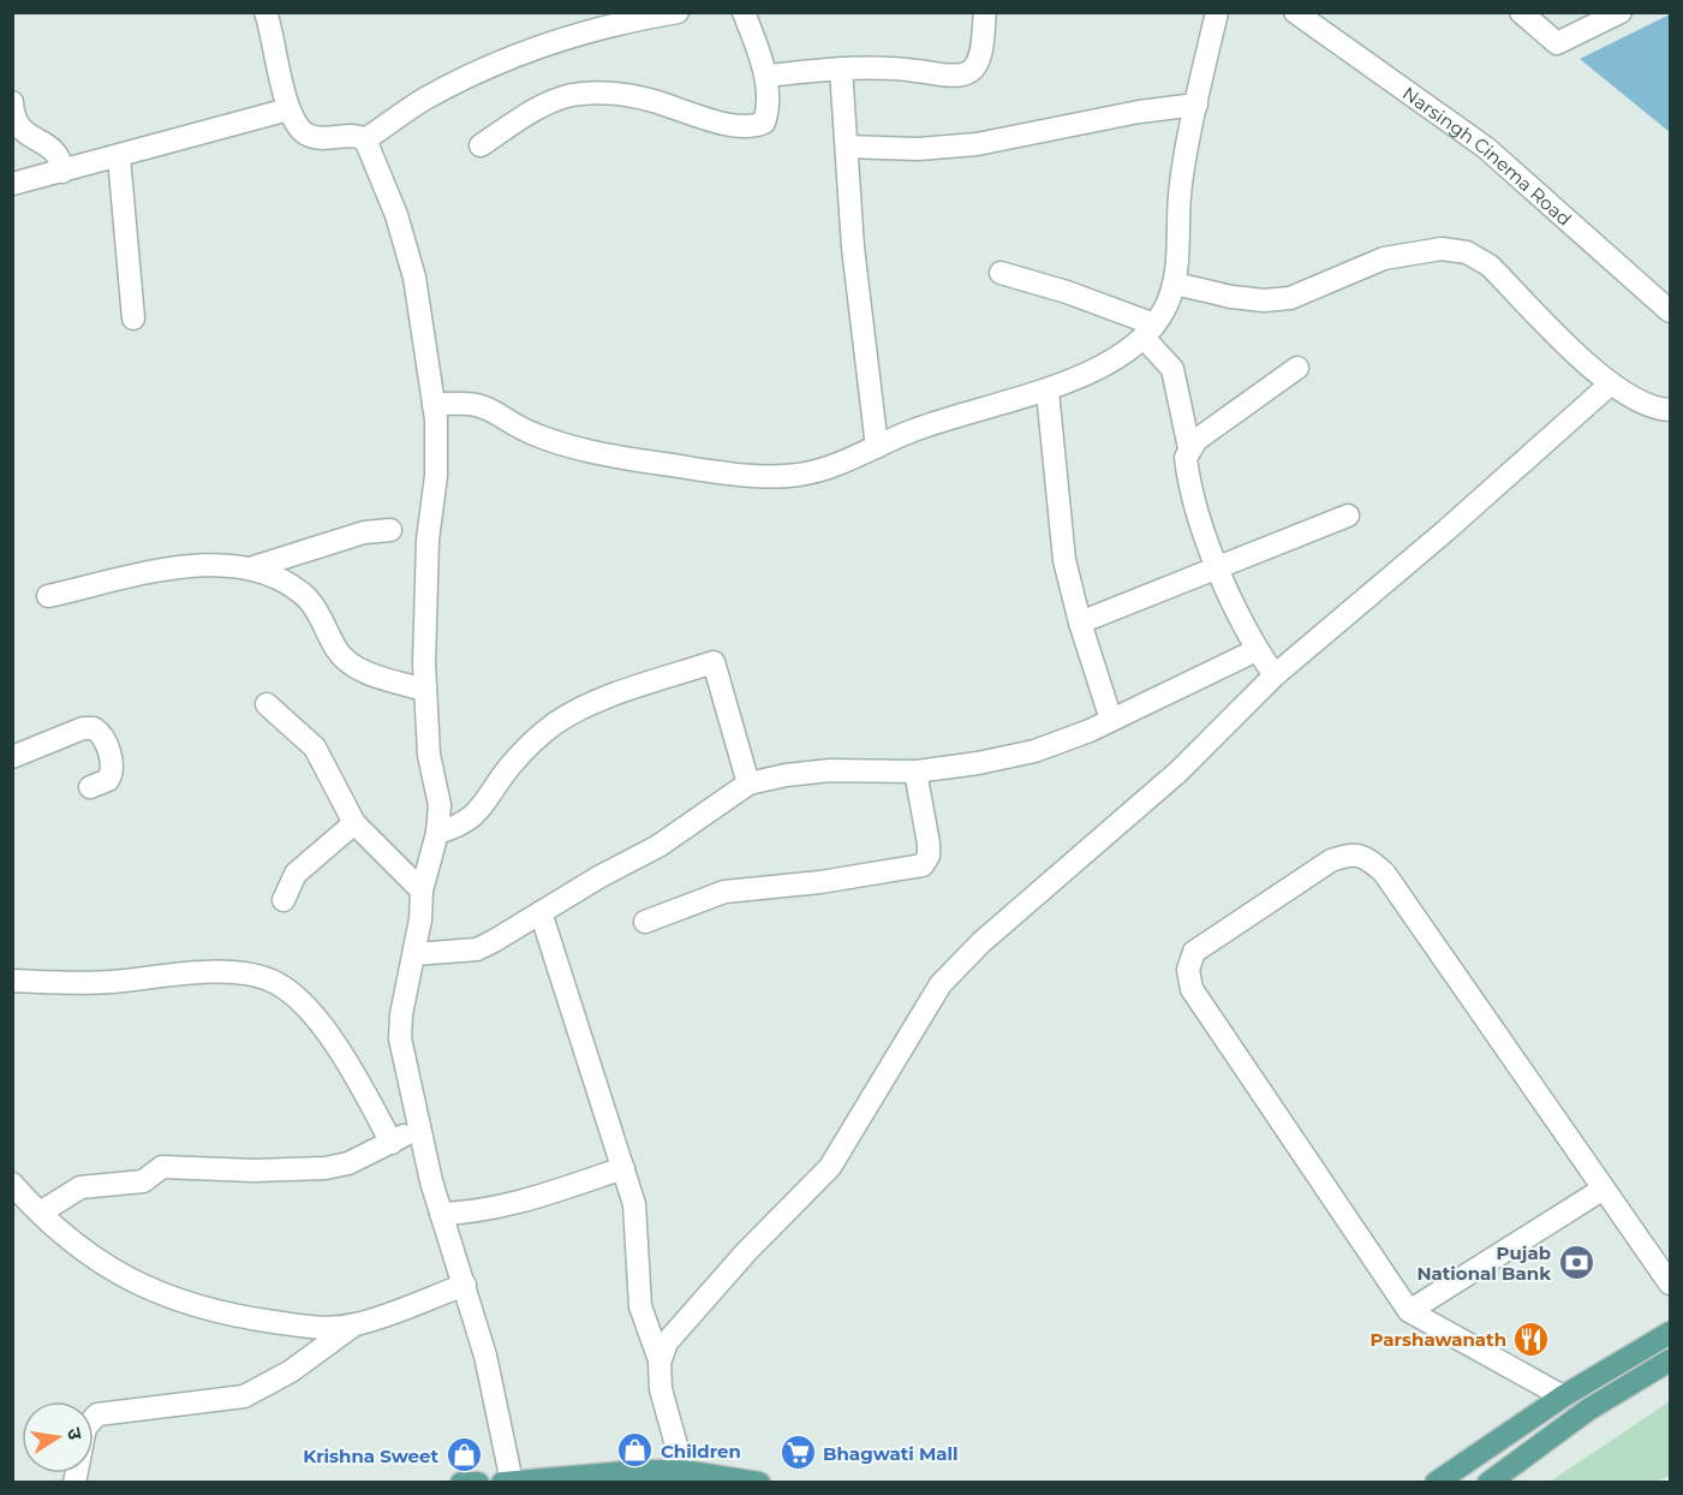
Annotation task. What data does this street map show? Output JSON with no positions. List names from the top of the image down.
{
  "streets": {
    "street": ["Narsingh Cinema Road"]
  },
  "places": {
    "bank": ["Pujab National Bank"],
    "restaurant": ["Parshawanath"],
    "shop": ["Children", "Krishna Sweet"],
    "supermarket": ["Bhagwati Mall"]
  },
  "north": "right"
}
